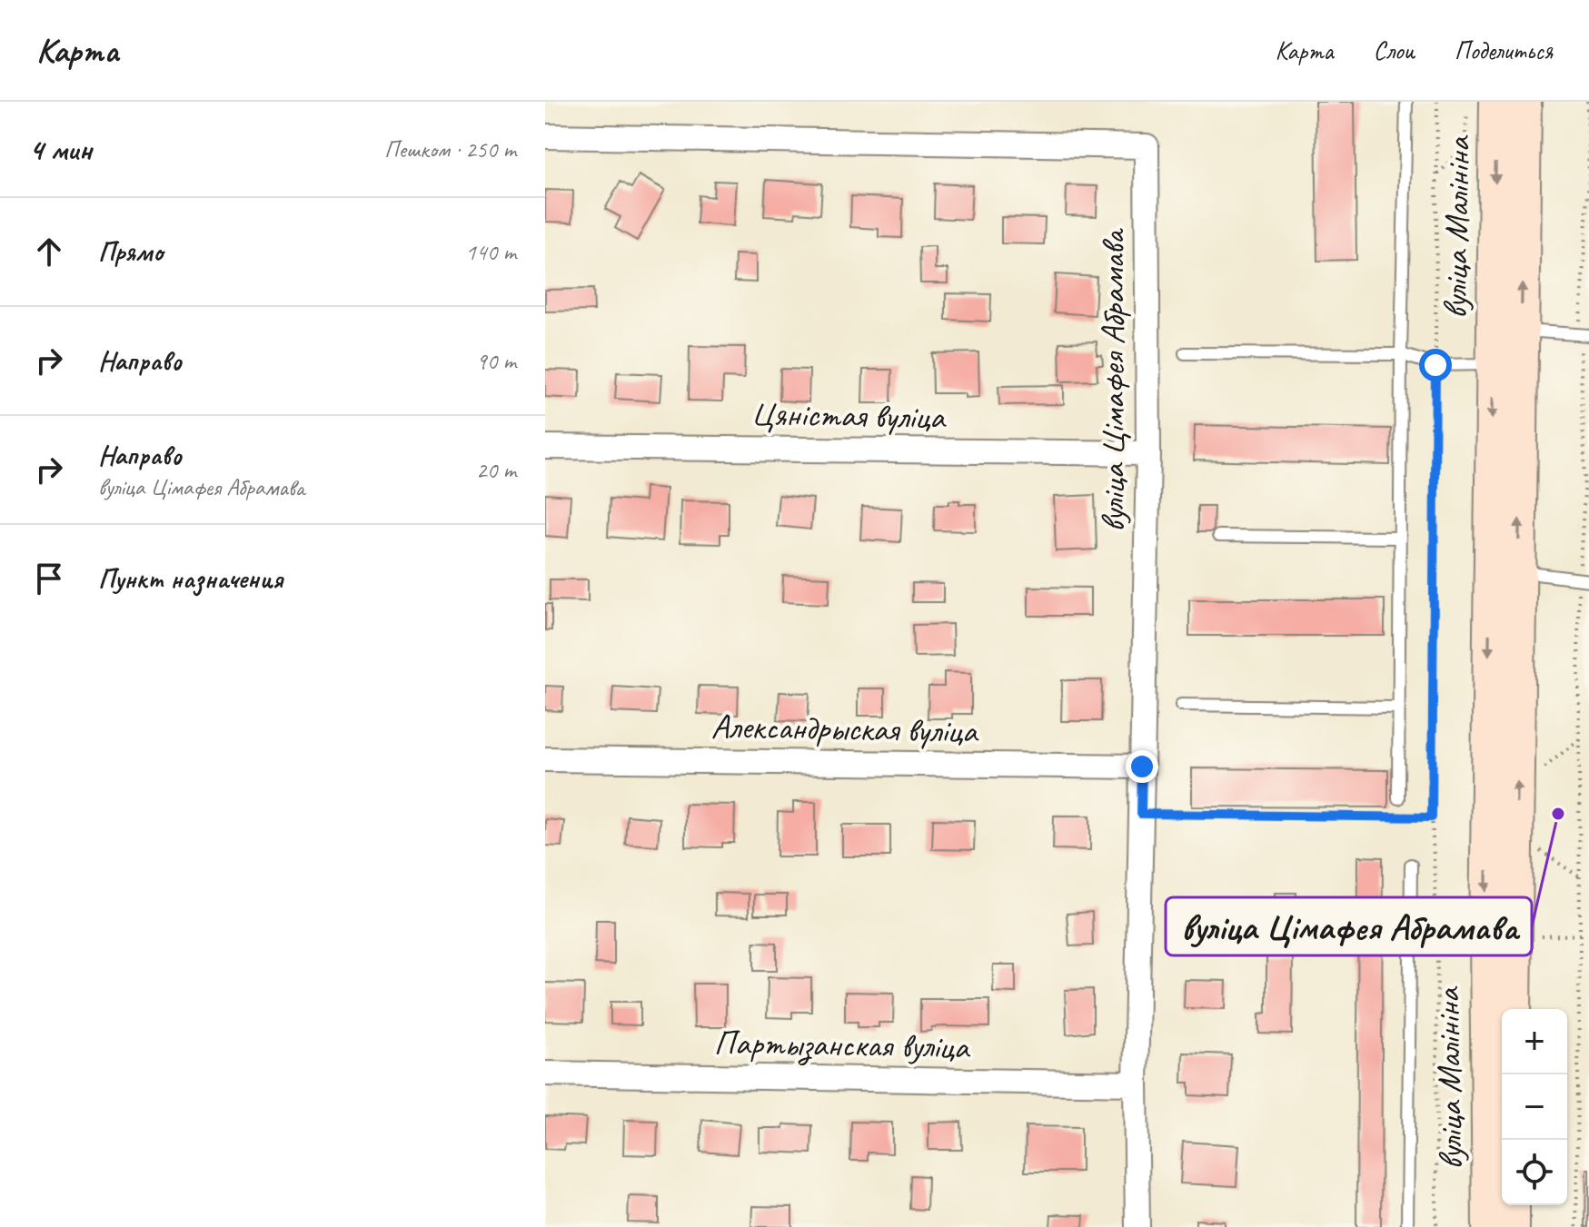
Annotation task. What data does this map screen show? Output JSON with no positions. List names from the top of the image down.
{
  "streets": {
    "main road": ["вуліца Малініна"],
    "street": [
      "вуліца Цімафея Абрамава",
      "Цяністая вуліца",
      "Александрыская вуліца",
      "Партызанская вуліца"
    ]
  },
  "crossings": [
    ["вуліца Цімафея Абрамава", "Цяністая вуліца"],
    ["вуліца Цімафея Абрамава", "Александрыская вуліца"],
    ["вуліца Цімафея Абрамава", "Партызанская вуліца"]
  ],
  "places": ["вуліца Цімафея Абрамава"],
  "page": {
    "header": "Карта",
    "nav": ["Карта", "Слои", "Поделиться"],
    "heading": ["4 мин", "Пешком · 250 m"],
    "list": [
      ["Прямо", "140 m"],
      ["Направо", "90 m"],
      ["Направо", "вуліца Цімафея Абрамава", "20 m"],
      "Пункт назначения"
    ],
    "map_buttons": ["+", "−"]
  }
}
